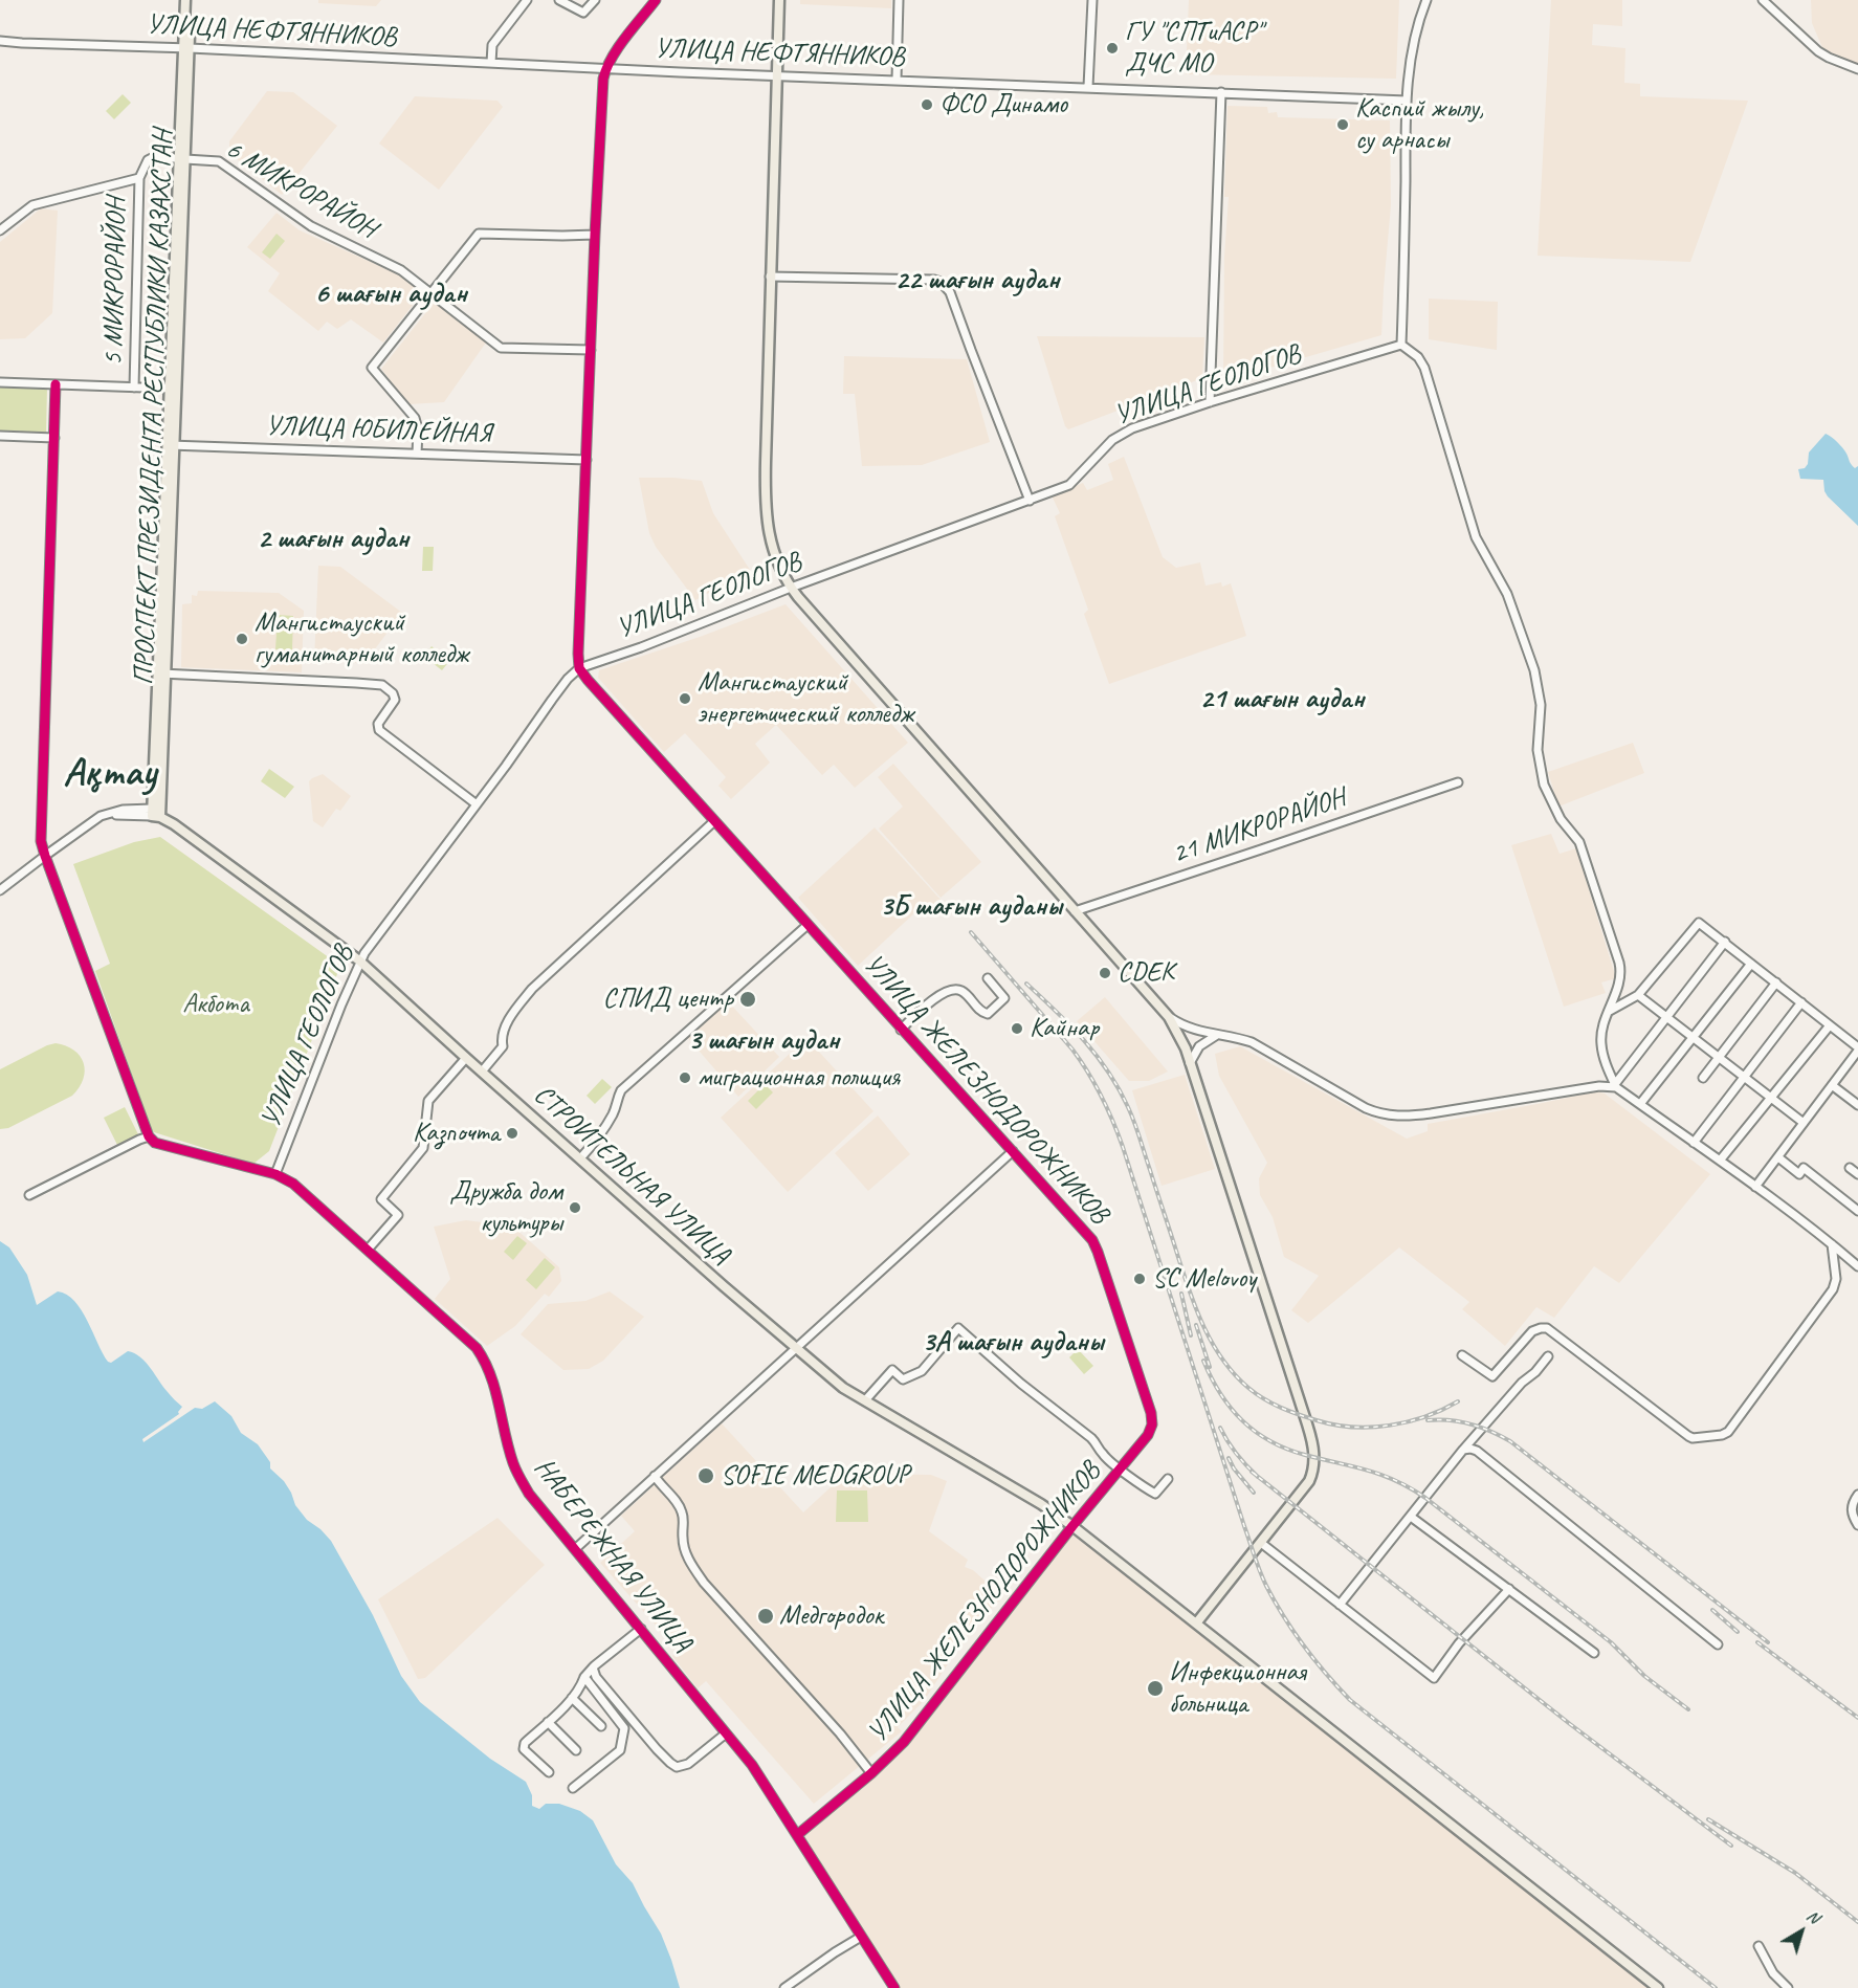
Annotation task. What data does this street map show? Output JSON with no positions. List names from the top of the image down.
{
  "streets": {
    "main road": ["ПРОСПЕКТ ПРЕЗИДЕНТА РЕСПУБЛИКИ КАЗАХСТАН", "СТРОИТЕЛЬНАЯ УЛИЦА"],
    "street": [
      "УЛИЦА НЕФТЯННИКОВ",
      "6 МИКРОРАЙОН",
      "5 МИКРОРАЙОН",
      "УЛИЦА ГЕОЛОГОВ",
      "УЛИЦА ЮБИЛЕЙНАЯ",
      "21 МИКРОРАЙОН",
      "УЛИЦА ЖЕЛЕЗНОДОРОЖНИКОВ",
      "НАБЕРЕЖНАЯ УЛИЦА"
    ]
  },
  "crossings": [
    ["УЛИЦА НЕФТЯННИКОВ", "ПРОСПЕКТ ПРЕЗИДЕНТА РЕСПУБЛИКИ КАЗАХСТАН"],
    ["6 МИКРОРАЙОН", "5 МИКРОРАЙОН"],
    ["6 МИКРОРАЙОН", "ПРОСПЕКТ ПРЕЗИДЕНТА РЕСПУБЛИКИ КАЗАХСТАН"],
    ["5 МИКРОРАЙОН", "ПРОСПЕКТ ПРЕЗИДЕНТА РЕСПУБЛИКИ КАЗАХСТАН"],
    ["УЛИЦА ГЕОЛОГОВ", "УЛИЦА ЖЕЛЕЗНОДОРОЖНИКОВ"],
    ["УЛИЦА ГЕОЛОГОВ", "СТРОИТЕЛЬНАЯ УЛИЦА"],
    ["УЛИЦА ГЕОЛОГОВ", "НАБЕРЕЖНАЯ УЛИЦА"],
    ["ПРОСПЕКТ ПРЕЗИДЕНТА РЕСПУБЛИКИ КАЗАХСТАН", "УЛИЦА ЮБИЛЕЙНАЯ"],
    ["ПРОСПЕКТ ПРЕЗИДЕНТА РЕСПУБЛИКИ КАЗАХСТАН", "СТРОИТЕЛЬНАЯ УЛИЦА"],
    ["УЛИЦА ЖЕЛЕЗНОДОРОЖНИКОВ", "СТРОИТЕЛЬНАЯ УЛИЦА"],
    ["УЛИЦА ЖЕЛЕЗНОДОРОЖНИКОВ", "НАБЕРЕЖНАЯ УЛИЦА"]
  ],
  "districts": [
    "22 шағын аудан",
    "6 шағын аудан",
    "2 шағын аудан",
    "21 шағын аудан",
    "Ақтау",
    "3Б шағын ауданы",
    "3 шағын аудан",
    "3А шағын ауданы"
  ],
  "parks": ["Акбота"],
  "places": [
    "ГУ \"СПТиАСР\" ДЧС МО",
    "ФСО Динамо",
    "Каспий жылу, су арнасы",
    "Мангистауский гуманитарный колледж",
    "Мангистауский энергетический колледж",
    "CDEK",
    "СПИД центр",
    "Кайнар",
    "миграционная полиция",
    "Казпочта",
    "Дружба дом культуры",
    "SC Melovoy",
    "SOFIE MEDGROUP",
    "Медгородок",
    "Инфекционная больница"
  ],
  "north": "top right"
}
